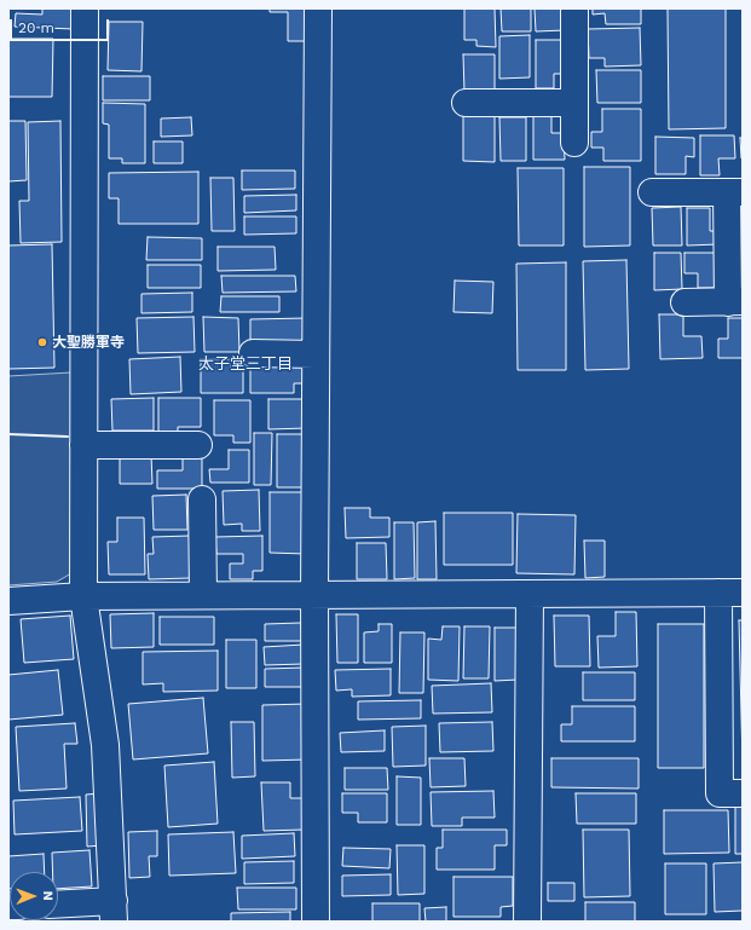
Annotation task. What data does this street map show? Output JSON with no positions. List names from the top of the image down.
{
  "districts": ["太子堂三丁目"],
  "places": ["大聖勝軍寺"],
  "scale_bar": "20 m",
  "north": "right"
}
